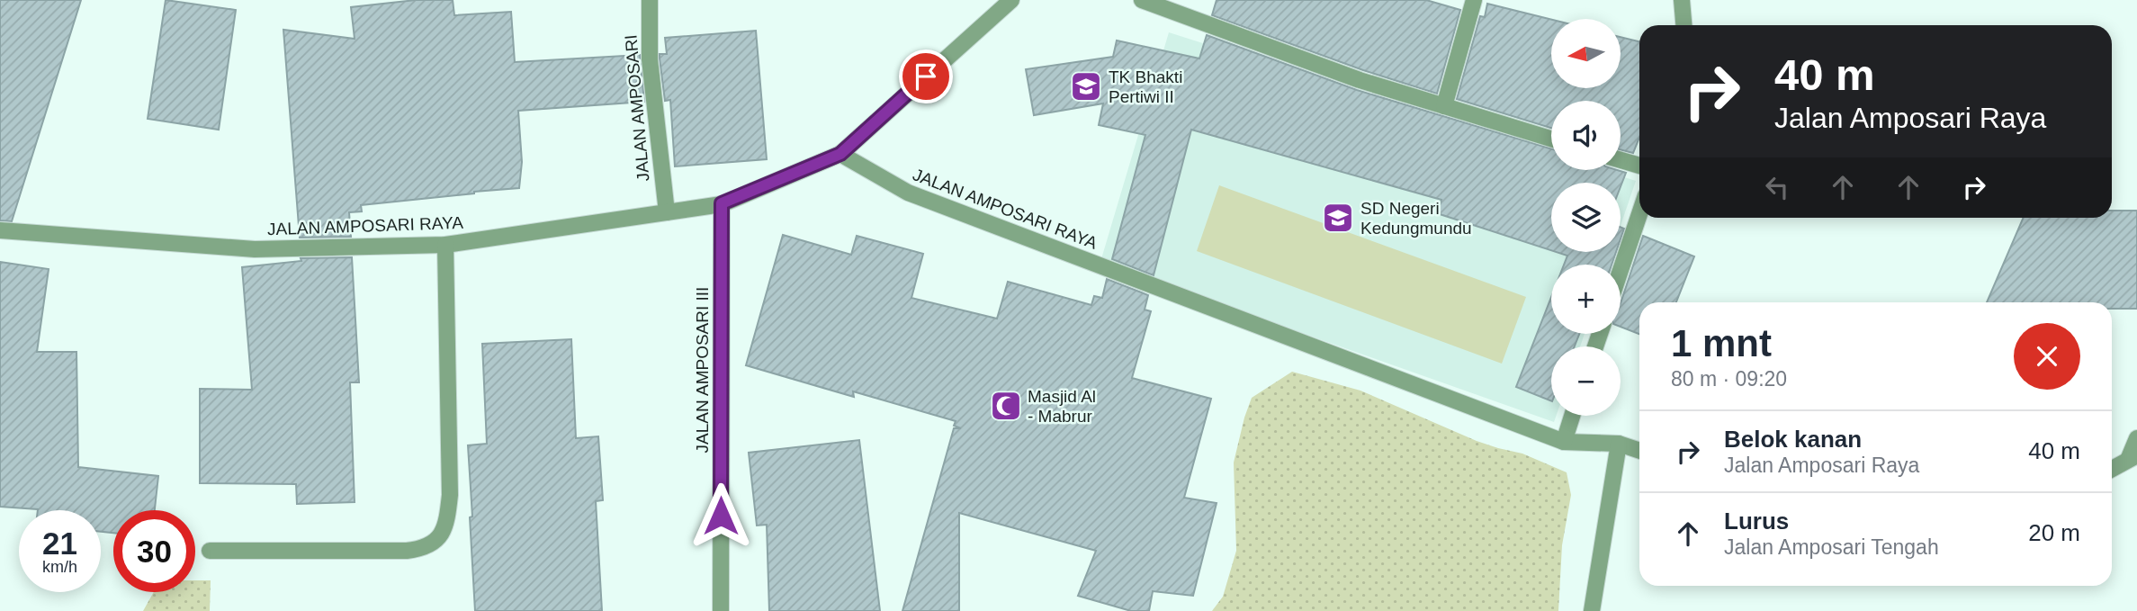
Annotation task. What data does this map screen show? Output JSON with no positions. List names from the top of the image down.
{
  "streets": {
    "street": ["JALAN AMPOSARI", "JALAN AMPOSARI RAYA", "JALAN AMPOSARI III"]
  },
  "crossings": [
    ["JALAN AMPOSARI", "JALAN AMPOSARI RAYA"],
    ["JALAN AMPOSARI RAYA", "JALAN AMPOSARI III"]
  ],
  "places": {
    "school or university": ["TK Bhakti Pertiwi II", "SD Negeri Kedungmundu"],
    "mosque": ["Masjid Al - Mabrur"]
  },
  "north": "left",
  "page": {
    "map_buttons": ["+", "−"],
    "turn": ["40 m", "Jalan Amposari Raya"],
    "heading": ["1 mnt", "80 m · 09:20"],
    "list": [
      {
        "name": "Belok kanan",
        "note": "Jalan Amposari Raya",
        "value": "40 m"
      },
      {
        "name": "Lurus",
        "note": "Jalan Amposari Tengah",
        "value": "20 m"
      }
    ],
    "speed": "21 km/h",
    "limit": "30"
  }
}
